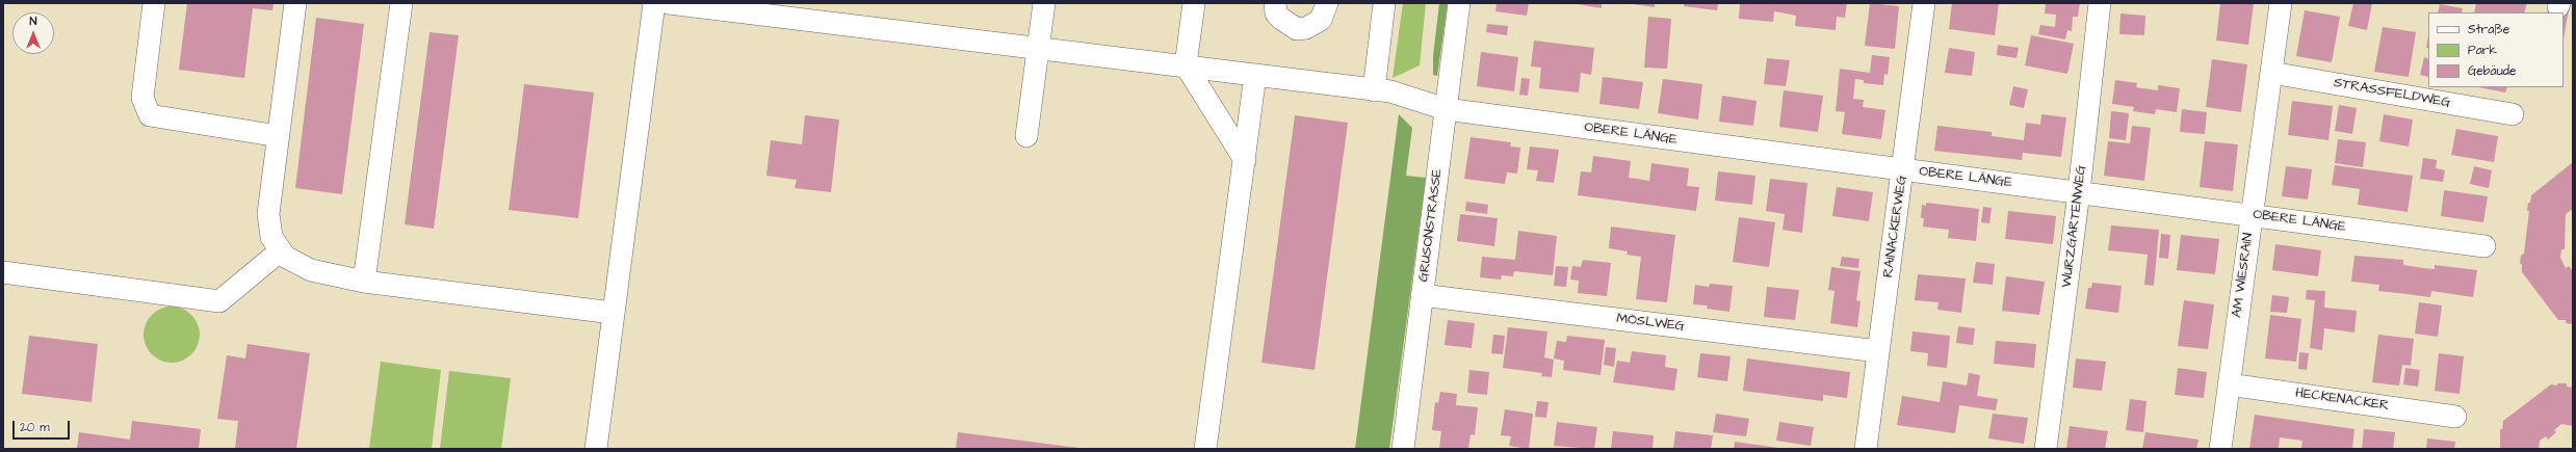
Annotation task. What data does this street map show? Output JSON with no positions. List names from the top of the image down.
{
  "streets": {
    "street": [
      "STRASSFELDWEG",
      "OBERE LÄNGE",
      "GRUSONSTRASSE",
      "RAINACKERWEG",
      "WURZGARTENWEG",
      "AM WIESRAIN",
      "MÖSLWEG",
      "HECKENACKER"
    ]
  },
  "crossings": [
    ["STRASSFELDWEG", "AM WIESRAIN"],
    ["OBERE LÄNGE", "GRUSONSTRASSE"],
    ["OBERE LÄNGE", "RAINACKERWEG"],
    ["OBERE LÄNGE", "WURZGARTENWEG"],
    ["OBERE LÄNGE", "AM WIESRAIN"],
    ["GRUSONSTRASSE", "MÖSLWEG"],
    ["RAINACKERWEG", "MÖSLWEG"],
    ["AM WIESRAIN", "HECKENACKER"]
  ],
  "legend": ["Straße", "Park", "Gebäude"],
  "scale_bar": "20 m",
  "north": "top"
}
